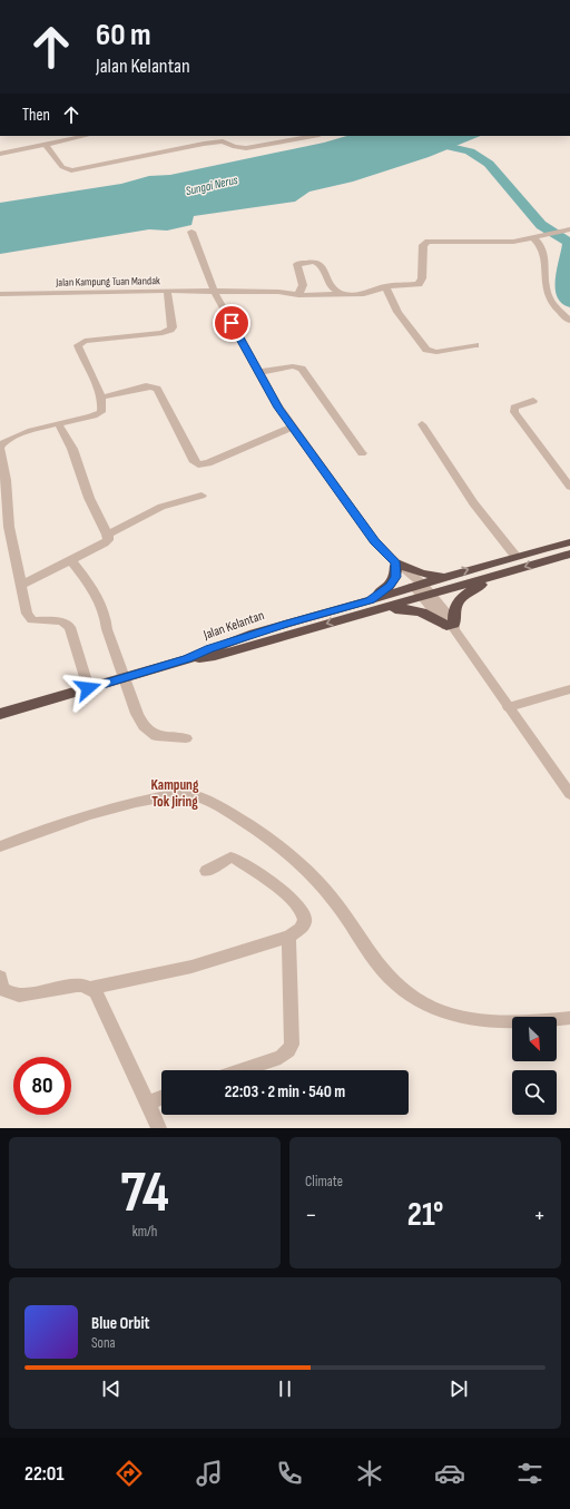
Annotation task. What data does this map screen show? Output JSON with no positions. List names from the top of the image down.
{
  "streets": {
    "highway": ["Jalan Kelantan"],
    "street": ["Jalan Kampung Tuan Mandak"]
  },
  "districts": ["Kampung Tok Jiring"],
  "water": ["Sungai Nerus"],
  "north": "bottom right",
  "page": {
    "turn": ["60 m", "Jalan Kelantan"],
    "then": "Then",
    "limit": "80",
    "trip": "22:03 · 2 min · 540 m",
    "tile": [
      ["74", "km/h"],
      "Climate"
    ],
    "heat": ["−", "21°", "+"],
    "song": ["Blue Orbit", "Sona"],
    "tabs": "22:01"
  }
}
